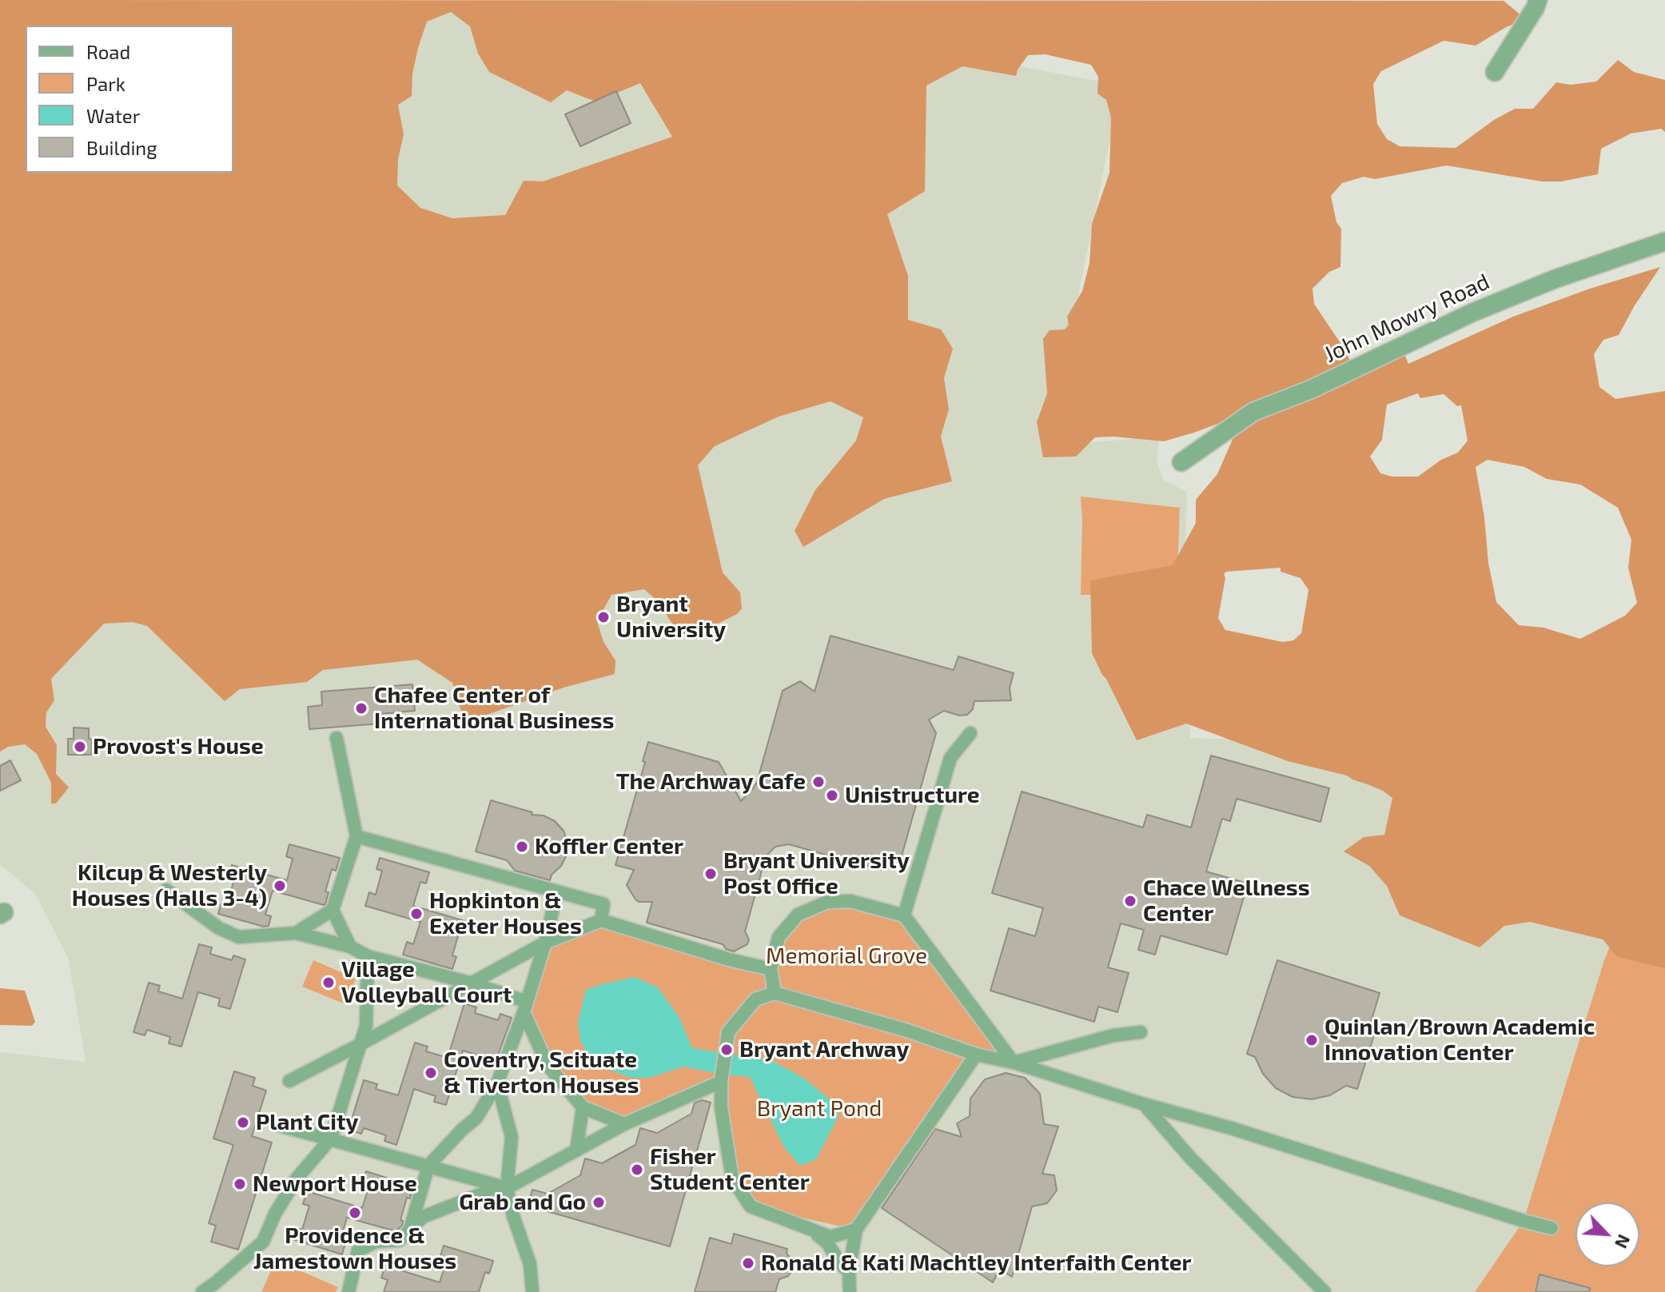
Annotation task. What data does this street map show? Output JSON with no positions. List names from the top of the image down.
{
  "streets": {
    "street": ["John Mowry Road"]
  },
  "parks": ["Memorial Grove", "Bryant Pond"],
  "places": [
    "Bryant University",
    "Chafee Center of International Business",
    "Provost's House",
    "The Archway Cafe",
    "Unistructure",
    "Koffler Center",
    "Bryant University Post Office",
    "Kilcup & Westerly Houses (Halls 3-4)",
    "Chace Wellness Center",
    "Hopkinton & Exeter Houses",
    "Village Volleyball Court",
    "Quinlan/Brown Academic Innovation Center",
    "Bryant Archway",
    "Coventry, Scituate & Tiverton Houses",
    "Plant City",
    "Fisher Student Center",
    "Newport House",
    "Grab and Go",
    "Providence & Jamestown Houses",
    "Ronald & Kati Machtley Interfaith Center"
  ],
  "legend": [
    "Road",
    "Park",
    "Water",
    "Building"
  ],
  "north": "bottom right"
}
